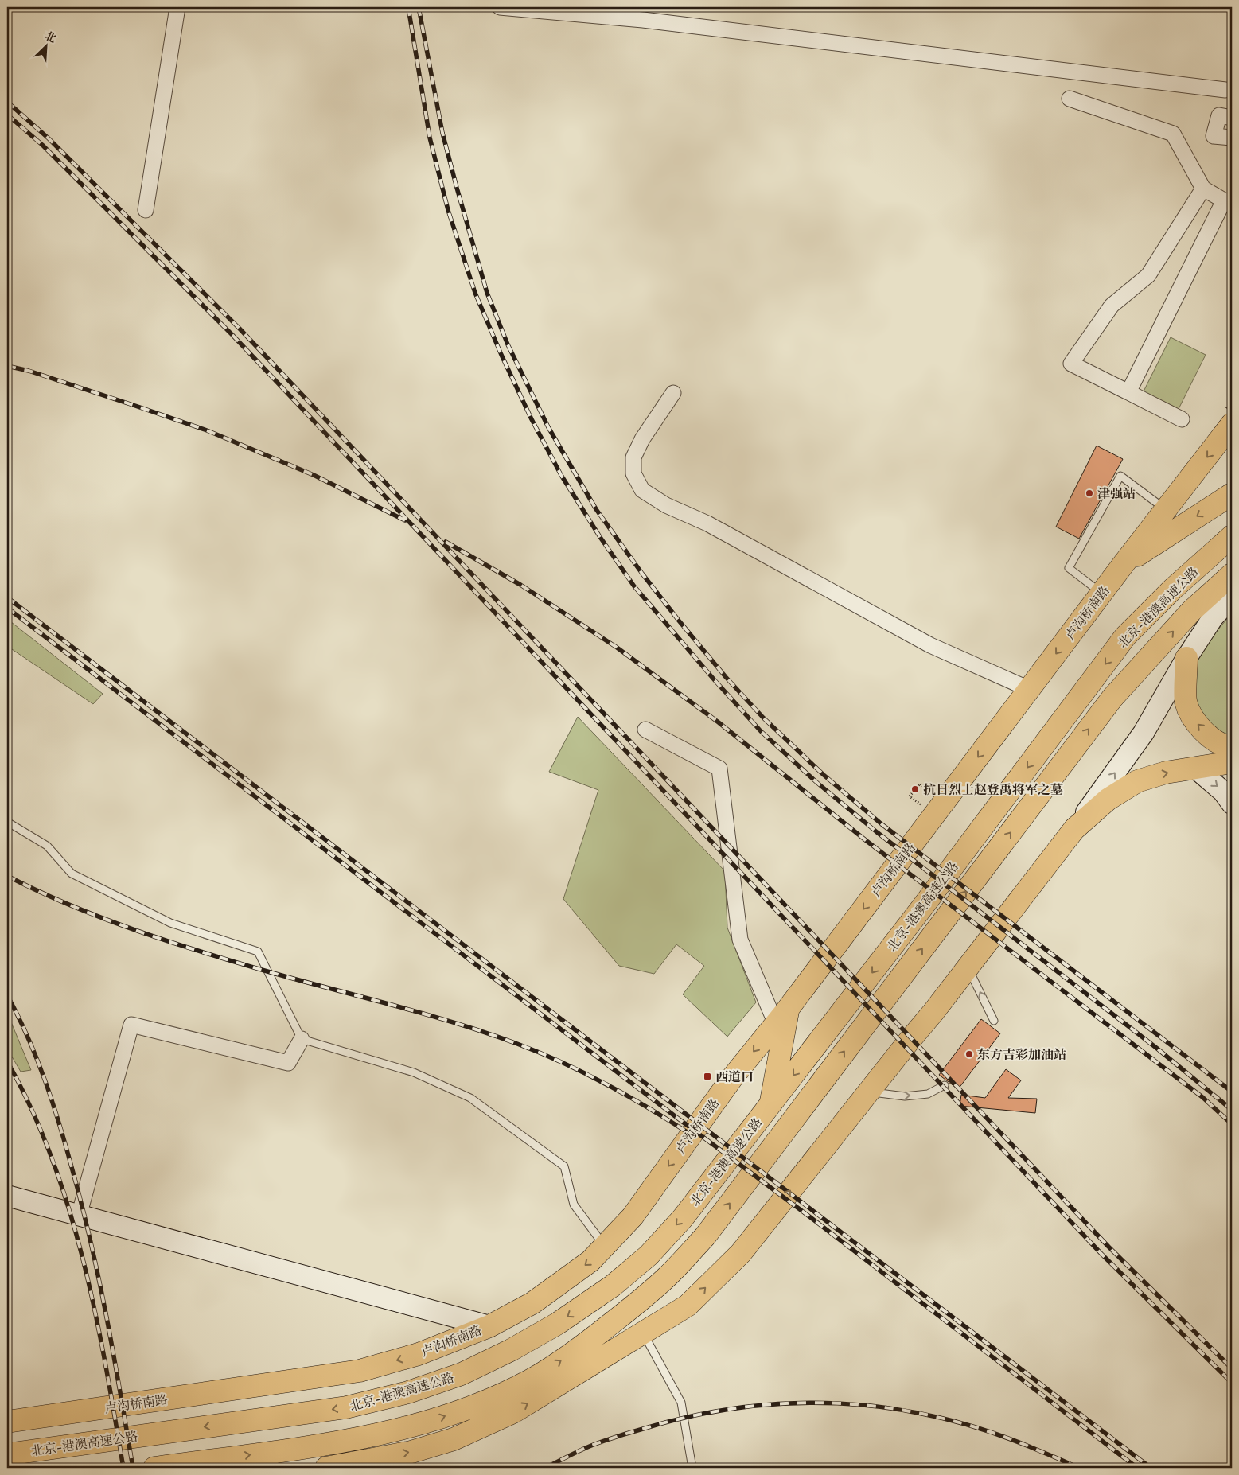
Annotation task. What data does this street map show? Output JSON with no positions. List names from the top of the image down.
{
  "streets": {
    "highway": ["北京-港澳高速公路", "卢沟桥南路"]
  },
  "places": {
    "other": ["津强站", "抗日烈士赵登禹将军之墓", "东方吉彩加油站"],
    "transit": ["西道口"]
  },
  "north": "top right"
}
